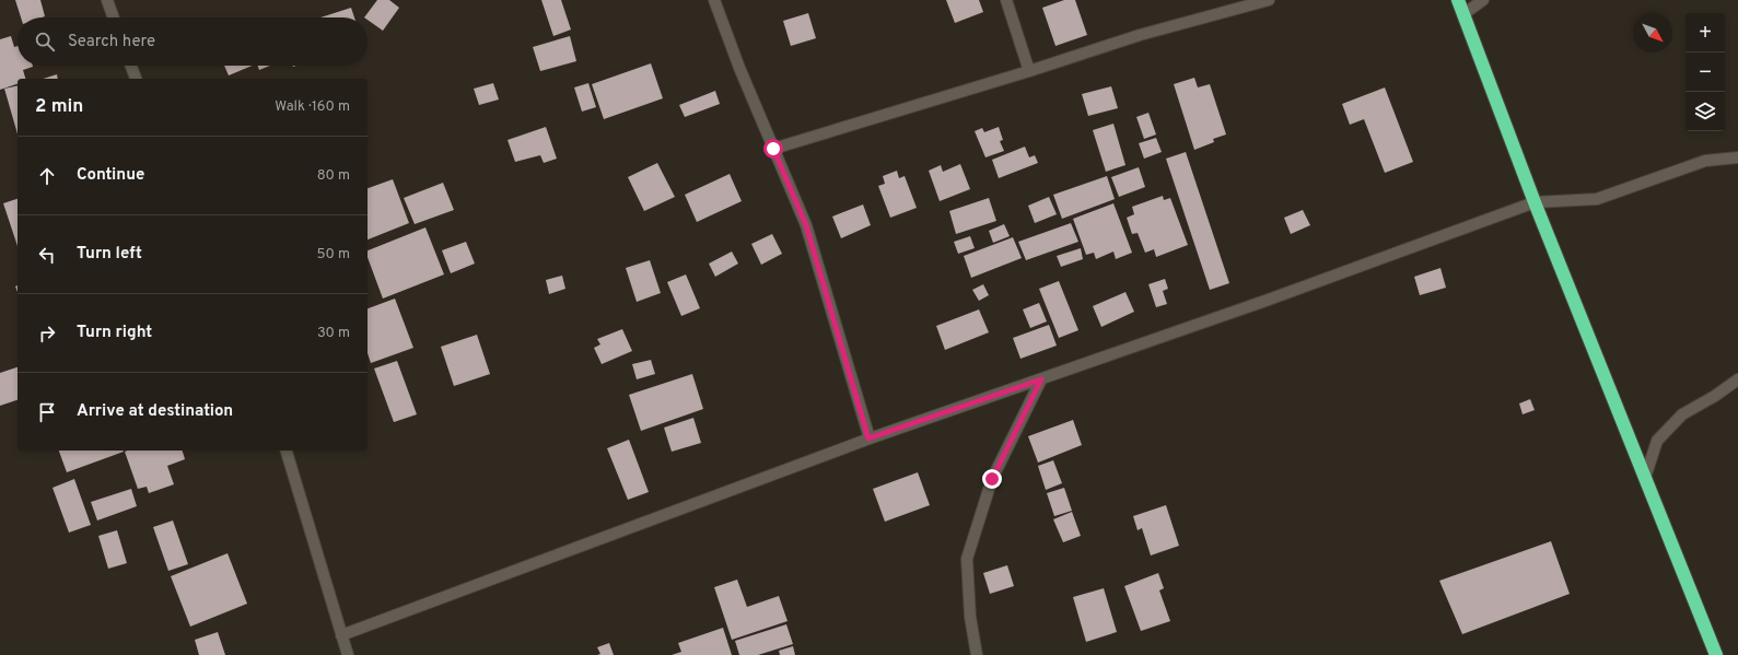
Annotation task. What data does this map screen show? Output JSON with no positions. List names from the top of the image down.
{
  "north": "bottom right",
  "page": {
    "map_buttons": ["+", "−"],
    "search": "Search here",
    "heading": ["2 min", "Walk · 160 m"],
    "list": [
      ["Continue", "80 m"],
      ["Turn left", "50 m"],
      ["Turn right", "30 m"],
      "Arrive at destination"
    ]
  }
}
